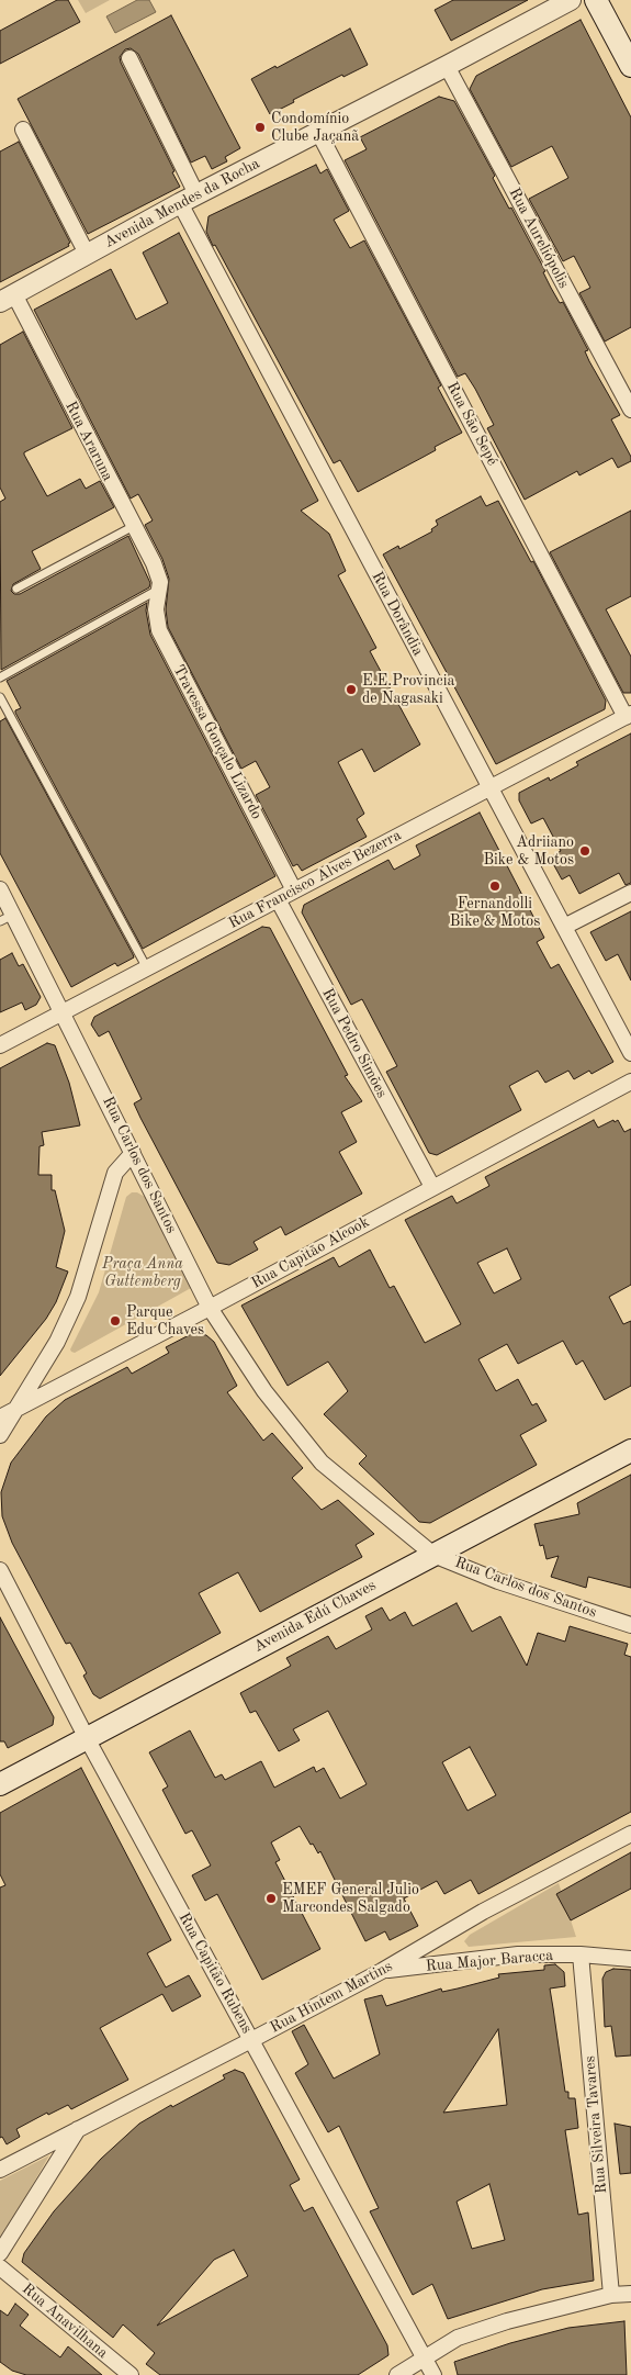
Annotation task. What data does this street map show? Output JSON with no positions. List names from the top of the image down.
{
  "streets": {
    "main road": ["Avenida Edú Chaves"],
    "street": [
      "Avenida Mendes da Rocha",
      "Rua Aureliópolis",
      "Rua São Sepé",
      "Rua Araruna",
      "Rua Dorândia",
      "Travessa Gonçalo Lizardo",
      "Rua Francisco Alves Bezerra",
      "Rua Pedro Simões",
      "Rua Carlos dos Santos",
      "Rua Capitão Alcook",
      "Rua Major Baracca",
      "Rua Capitão Rubens",
      "Rua Hintem Martins",
      "Rua Silveira Tavares",
      "Rua Anavilhana"
    ]
  },
  "crossings": [
    ["Avenida Mendes da Rocha", "Rua Aureliópolis"],
    ["Avenida Mendes da Rocha", "Rua São Sepé"],
    ["Avenida Mendes da Rocha", "Rua Araruna"],
    ["Avenida Mendes da Rocha", "Rua Dorândia"],
    ["Rua São Sepé", "Rua Francisco Alves Bezerra"],
    ["Rua Araruna", "Travessa Gonçalo Lizardo"],
    ["Rua Dorândia", "Rua Francisco Alves Bezerra"],
    ["Travessa Gonçalo Lizardo", "Rua Francisco Alves Bezerra"],
    ["Rua Francisco Alves Bezerra", "Rua Pedro Simões"],
    ["Rua Francisco Alves Bezerra", "Rua Carlos dos Santos"],
    ["Rua Pedro Simões", "Rua Capitão Alcook"],
    ["Rua Carlos dos Santos", "Rua Capitão Alcook"],
    ["Rua Carlos dos Santos", "Avenida Edú Chaves"],
    ["Avenida Edú Chaves", "Rua Capitão Rubens"],
    ["Rua Major Baracca", "Rua Hintem Martins"],
    ["Rua Major Baracca", "Rua Silveira Tavares"],
    ["Rua Capitão Rubens", "Rua Hintem Martins"]
  ],
  "parks": ["Praça Anna Guttemberg"],
  "places": [
    "Condomínio Clube Jaçanã",
    "E.E.Provincia de Nagasaki",
    "Adriiano Bike & Motos",
    "Fernandolli Bike & Motos",
    "Parque Edu Chaves",
    "EMEF General Julio Marcondes Salgado"
  ]
}
